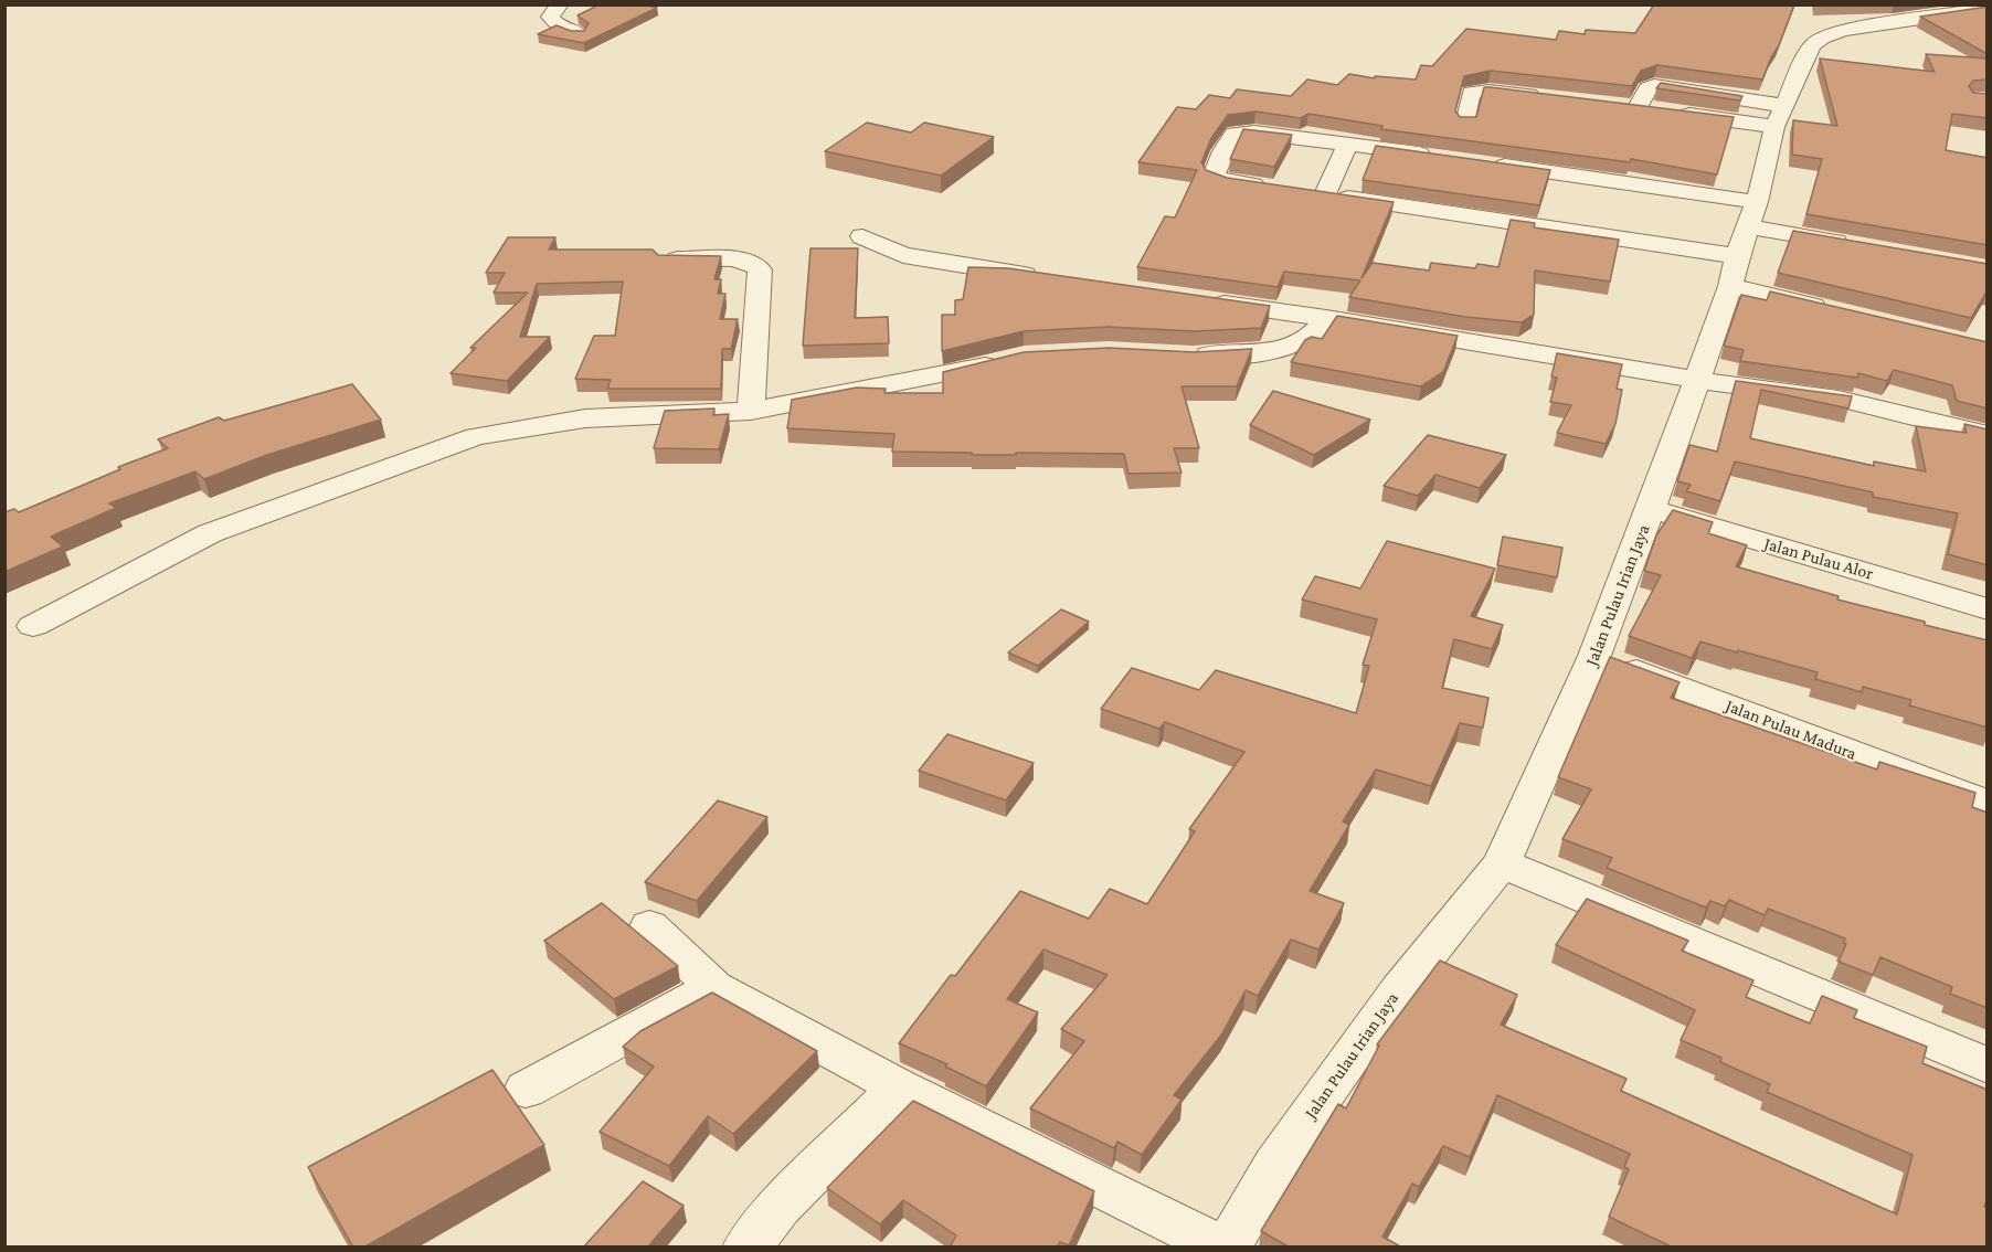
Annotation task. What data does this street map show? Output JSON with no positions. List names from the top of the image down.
{
  "streets": {
    "street": ["Jalan Pulau Alor", "Jalan Pulau Irian Jaya", "Jalan Pulau Madura"]
  },
  "crossings": [
    ["Jalan Pulau Alor", "Jalan Pulau Irian Jaya"],
    ["Jalan Pulau Irian Jaya", "Jalan Pulau Madura"]
  ]
}
